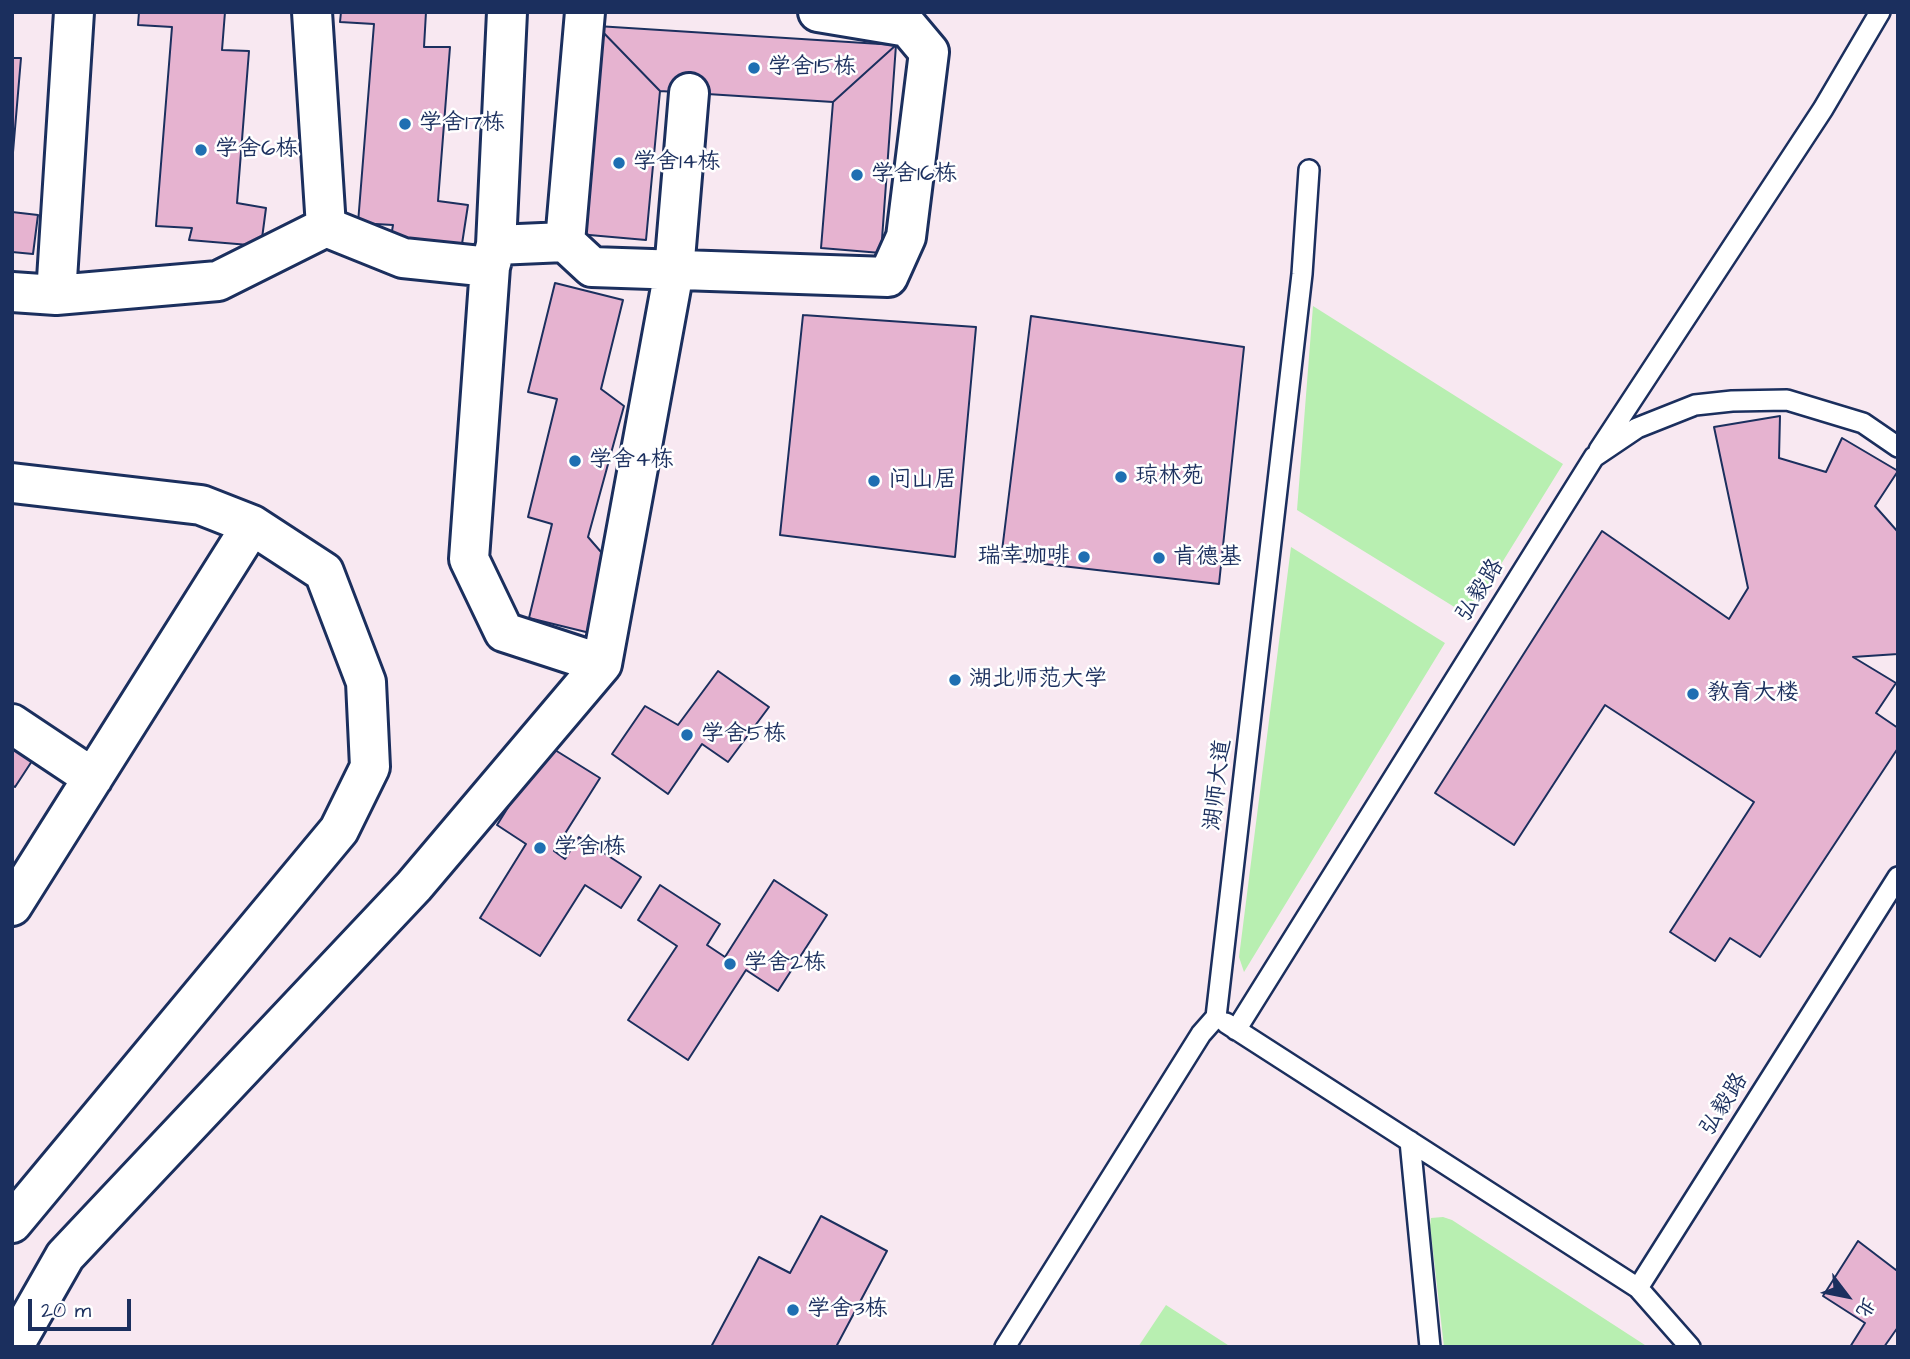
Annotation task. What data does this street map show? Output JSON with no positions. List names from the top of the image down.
{
  "streets": {
    "lane": ["弘毅路", "湖师大道"]
  },
  "places": [
    "学舍15栋",
    "学舍17栋",
    "学舍6栋",
    "学舍14栋",
    "学舍16栋",
    "学舍4栋",
    "琼林苑",
    "问山居",
    "瑞幸咖啡",
    "肯德基",
    "湖北师范大学",
    "教育大楼",
    "学舍5栋",
    "学舍1栋",
    "学舍2栋",
    "学舍3栋"
  ],
  "scale_bar": "20 m",
  "north": "bottom right"
}
